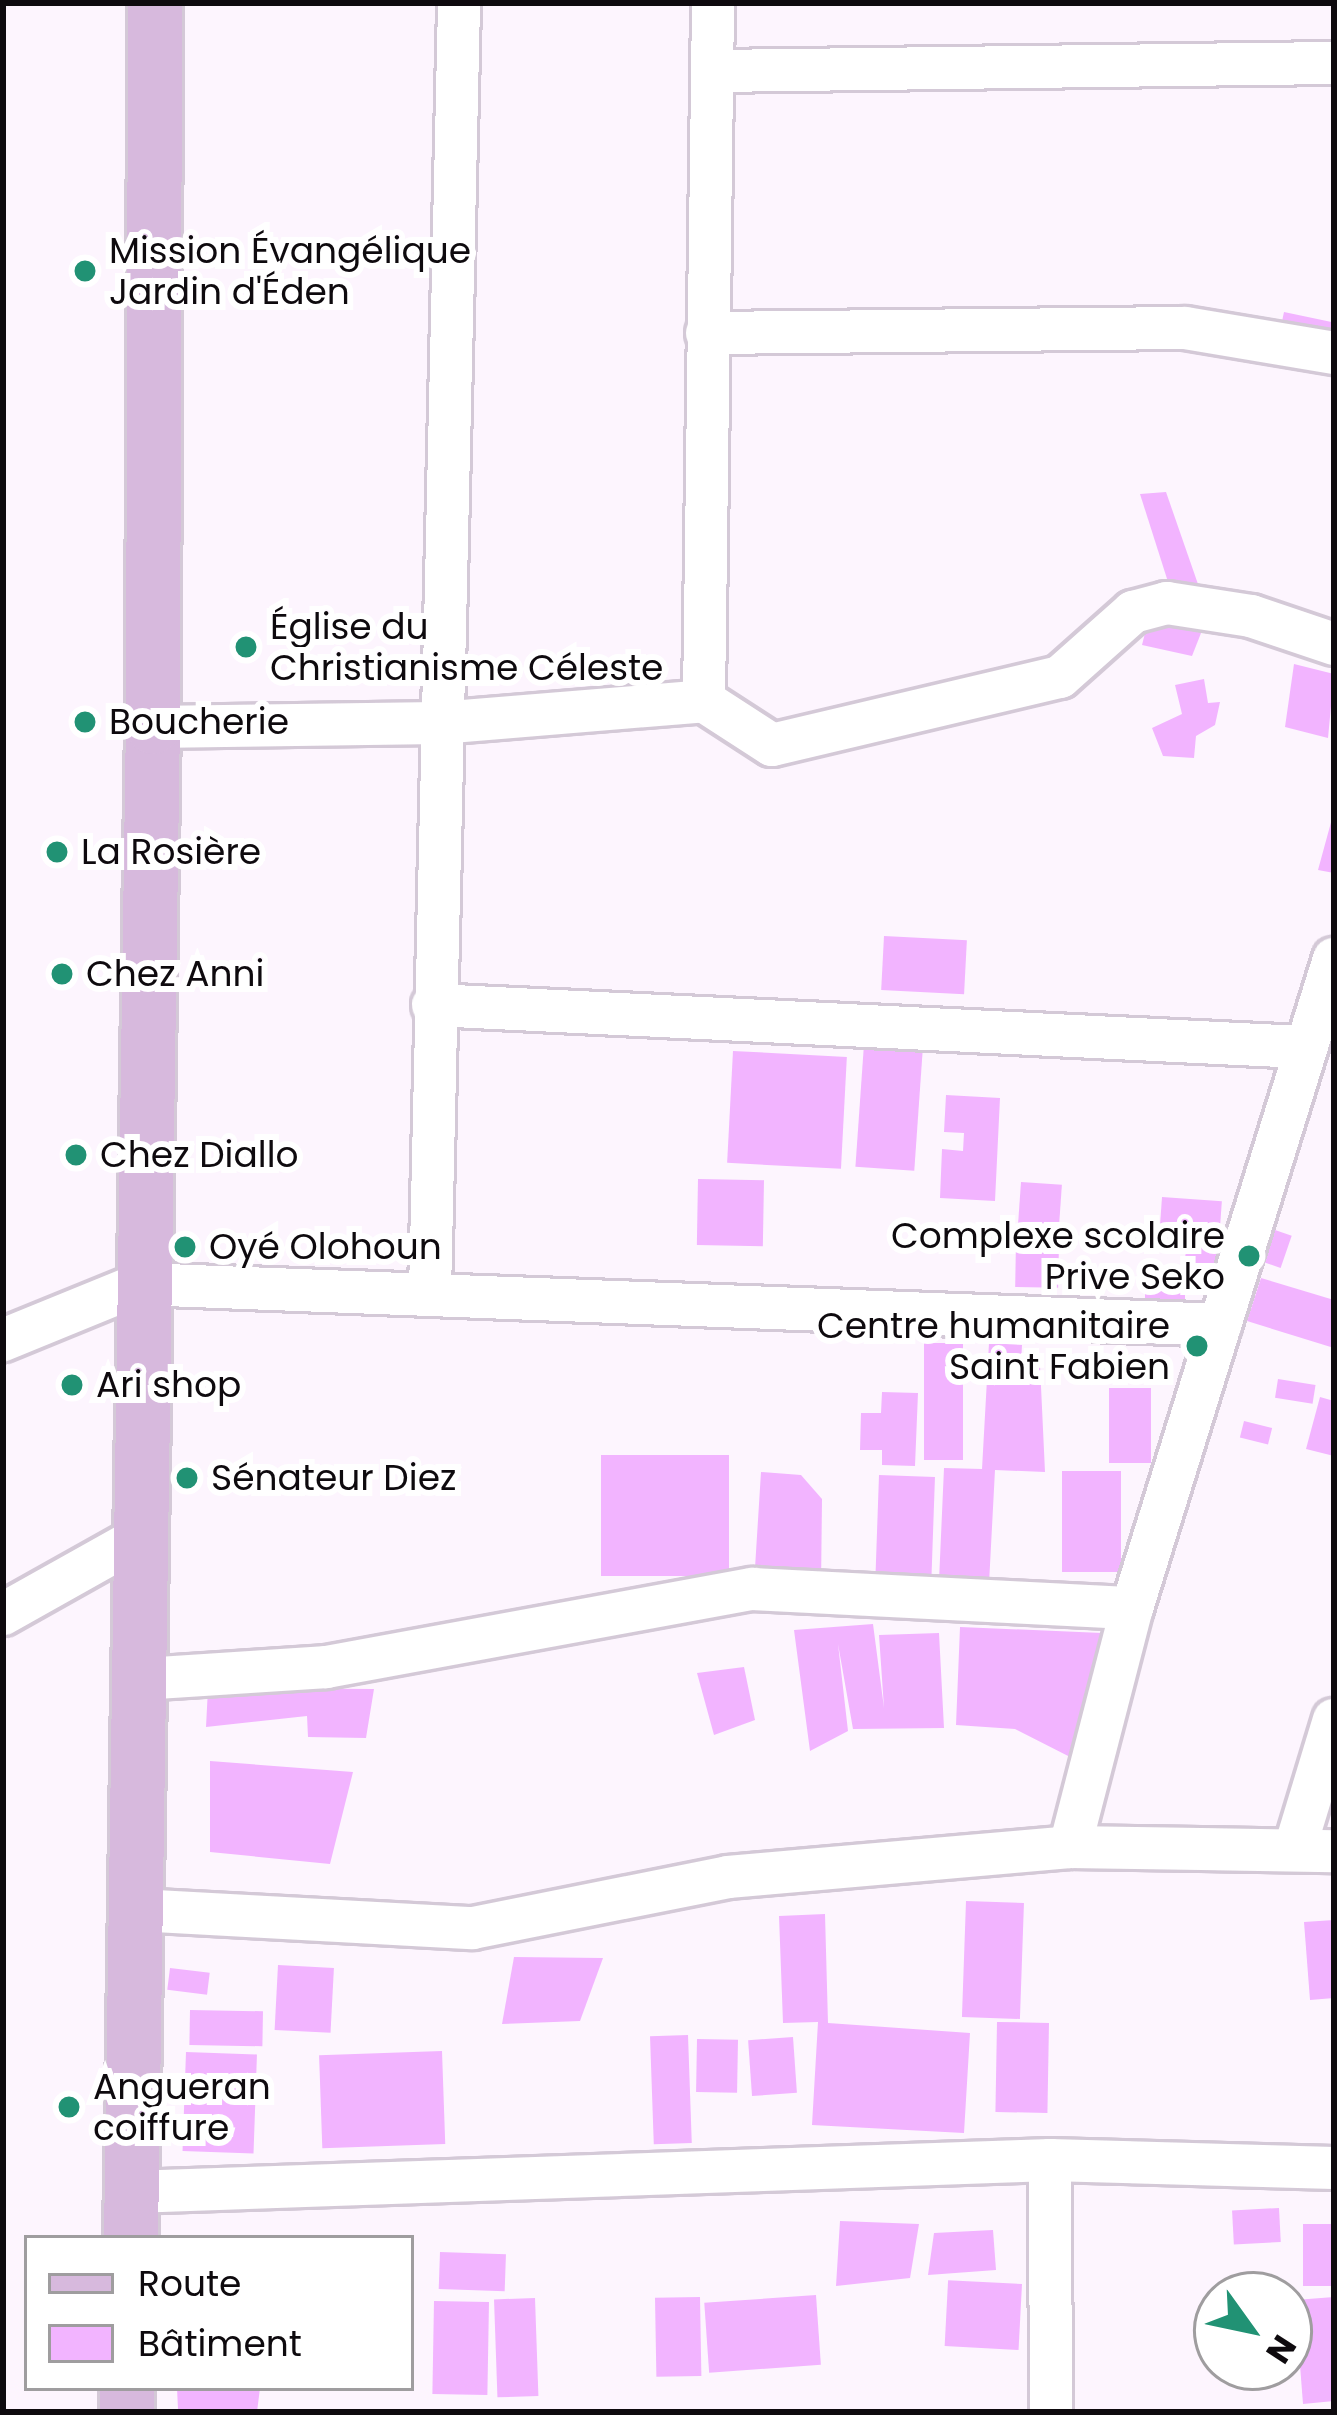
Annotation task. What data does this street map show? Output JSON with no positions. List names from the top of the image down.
{
  "places": [
    "Mission Évangélique Jardin d'Éden",
    "Église du Christianisme Céleste",
    "Boucherie",
    "La Rosière",
    "Chez Anni",
    "Chez Diallo",
    "Oyé Olohoun",
    "Complexe scolaire Prive Seko",
    "Centre humanitaire Saint Fabien",
    "Ari shop",
    "Sénateur Diez",
    "Angueran coiffure"
  ],
  "legend": ["Route", "Bâtiment"],
  "north": "bottom right"
}
